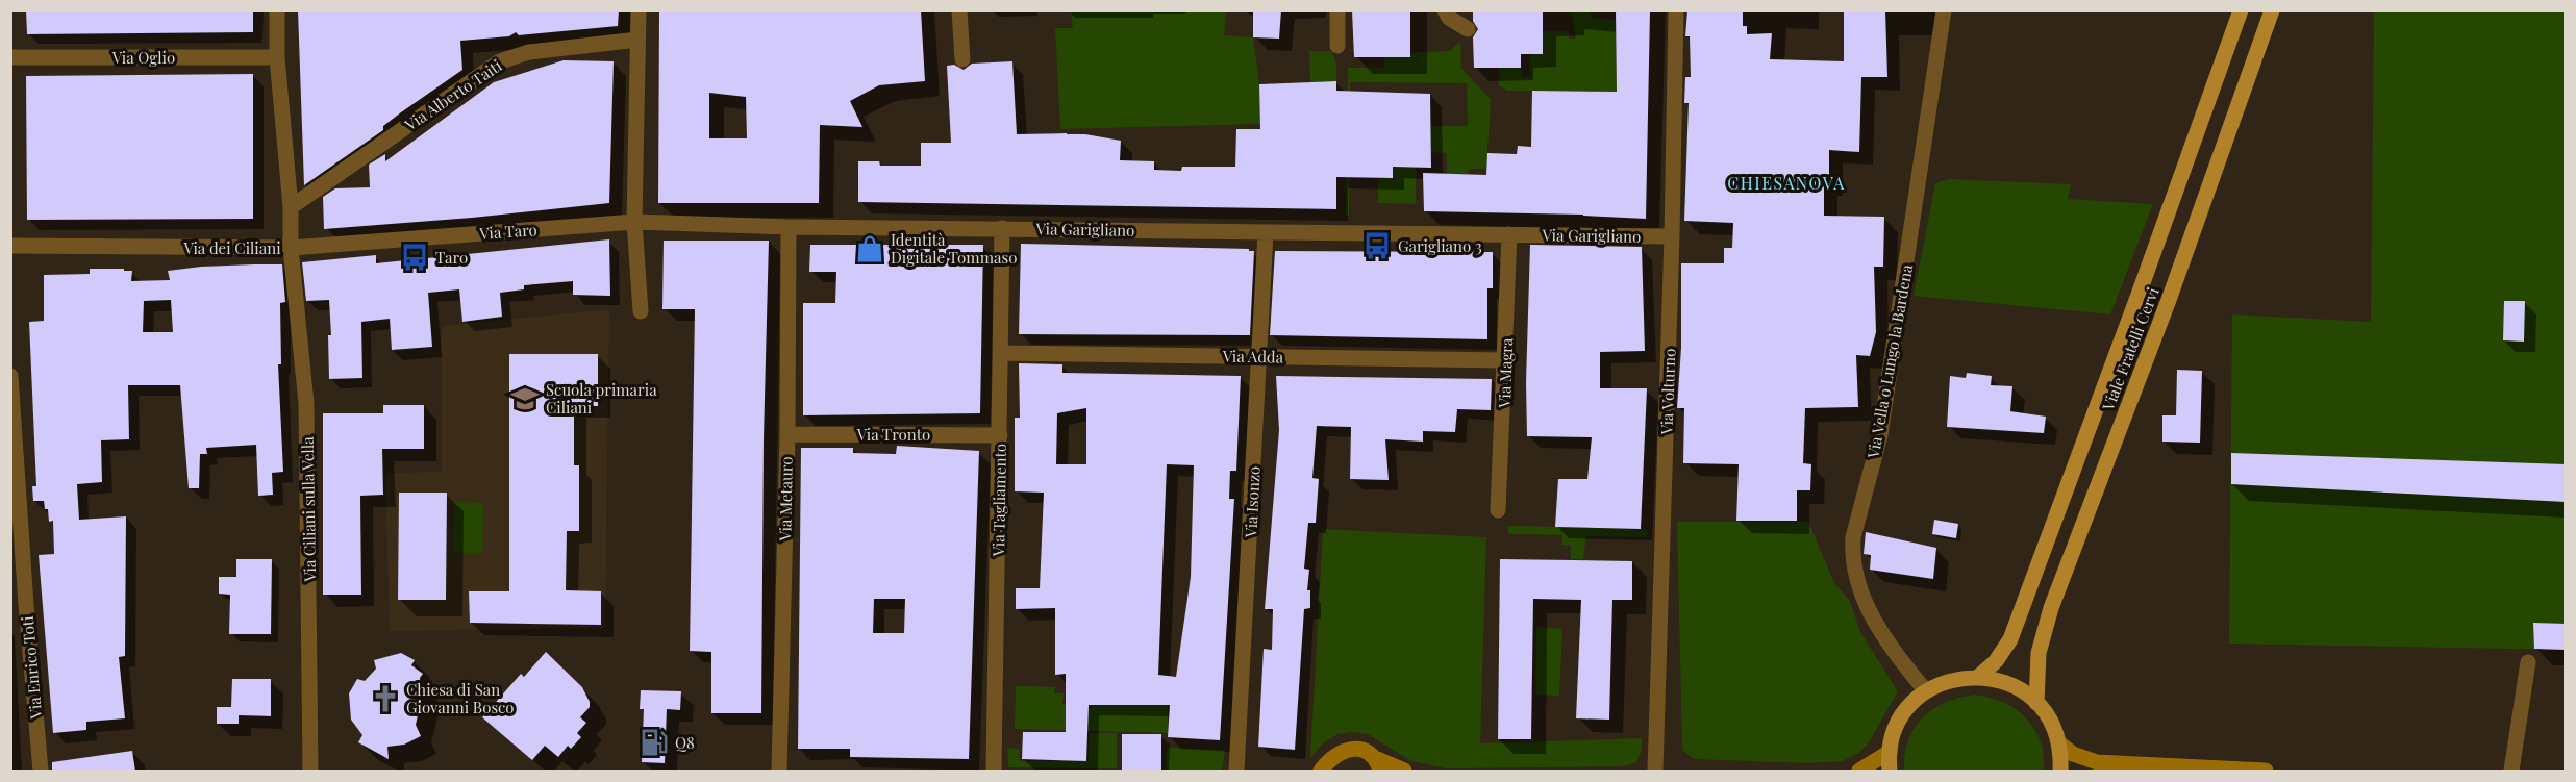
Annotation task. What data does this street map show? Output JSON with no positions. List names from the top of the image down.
{
  "streets": {
    "main road": ["Viale Fratelli Cervi"],
    "street": [
      "Via Oglio",
      "Via Alberto Taiti",
      "Via Garigliano",
      "Via Taro",
      "Via dei Ciliani",
      "Via Adda",
      "Via Vella o Lungo la Bardena",
      "Via Magra",
      "Via Volturno",
      "Via Tronto",
      "Via Metauro",
      "Via Tagliamento",
      "Via Isonzo",
      "Via Ciliani sulla Vella",
      "Via Enrico Toti"
    ]
  },
  "crossings": [
    ["Via Oglio", "Via dei Ciliani"],
    ["Via Alberto Taiti", "Via dei Ciliani"],
    ["Via Garigliano", "Via Taro"],
    ["Via Garigliano", "Via Magra"],
    ["Via Garigliano", "Via Volturno"],
    ["Via Garigliano", "Via Metauro"],
    ["Via Garigliano", "Via Tagliamento"],
    ["Via Garigliano", "Via Isonzo"],
    ["Via Taro", "Via dei Ciliani"],
    ["Via Taro", "Via Ciliani sulla Vella"],
    ["Via dei Ciliani", "Via Ciliani sulla Vella"],
    ["Via Adda", "Via Magra"],
    ["Via Adda", "Via Tagliamento"],
    ["Via Adda", "Via Isonzo"],
    ["Via Tronto", "Via Metauro"],
    ["Via Tronto", "Via Tagliamento"]
  ],
  "districts": ["CHIESANOVA"],
  "places": {
    "bus stop": ["Garigliano 3", "Taro"],
    "shop": ["Identità Digitale Tommaso"],
    "school or university": ["Scuola primaria Ciliani"],
    "church": ["Chiesa di San Giovanni Bosco"],
    "fuel station": ["Q8"]
  }
}
